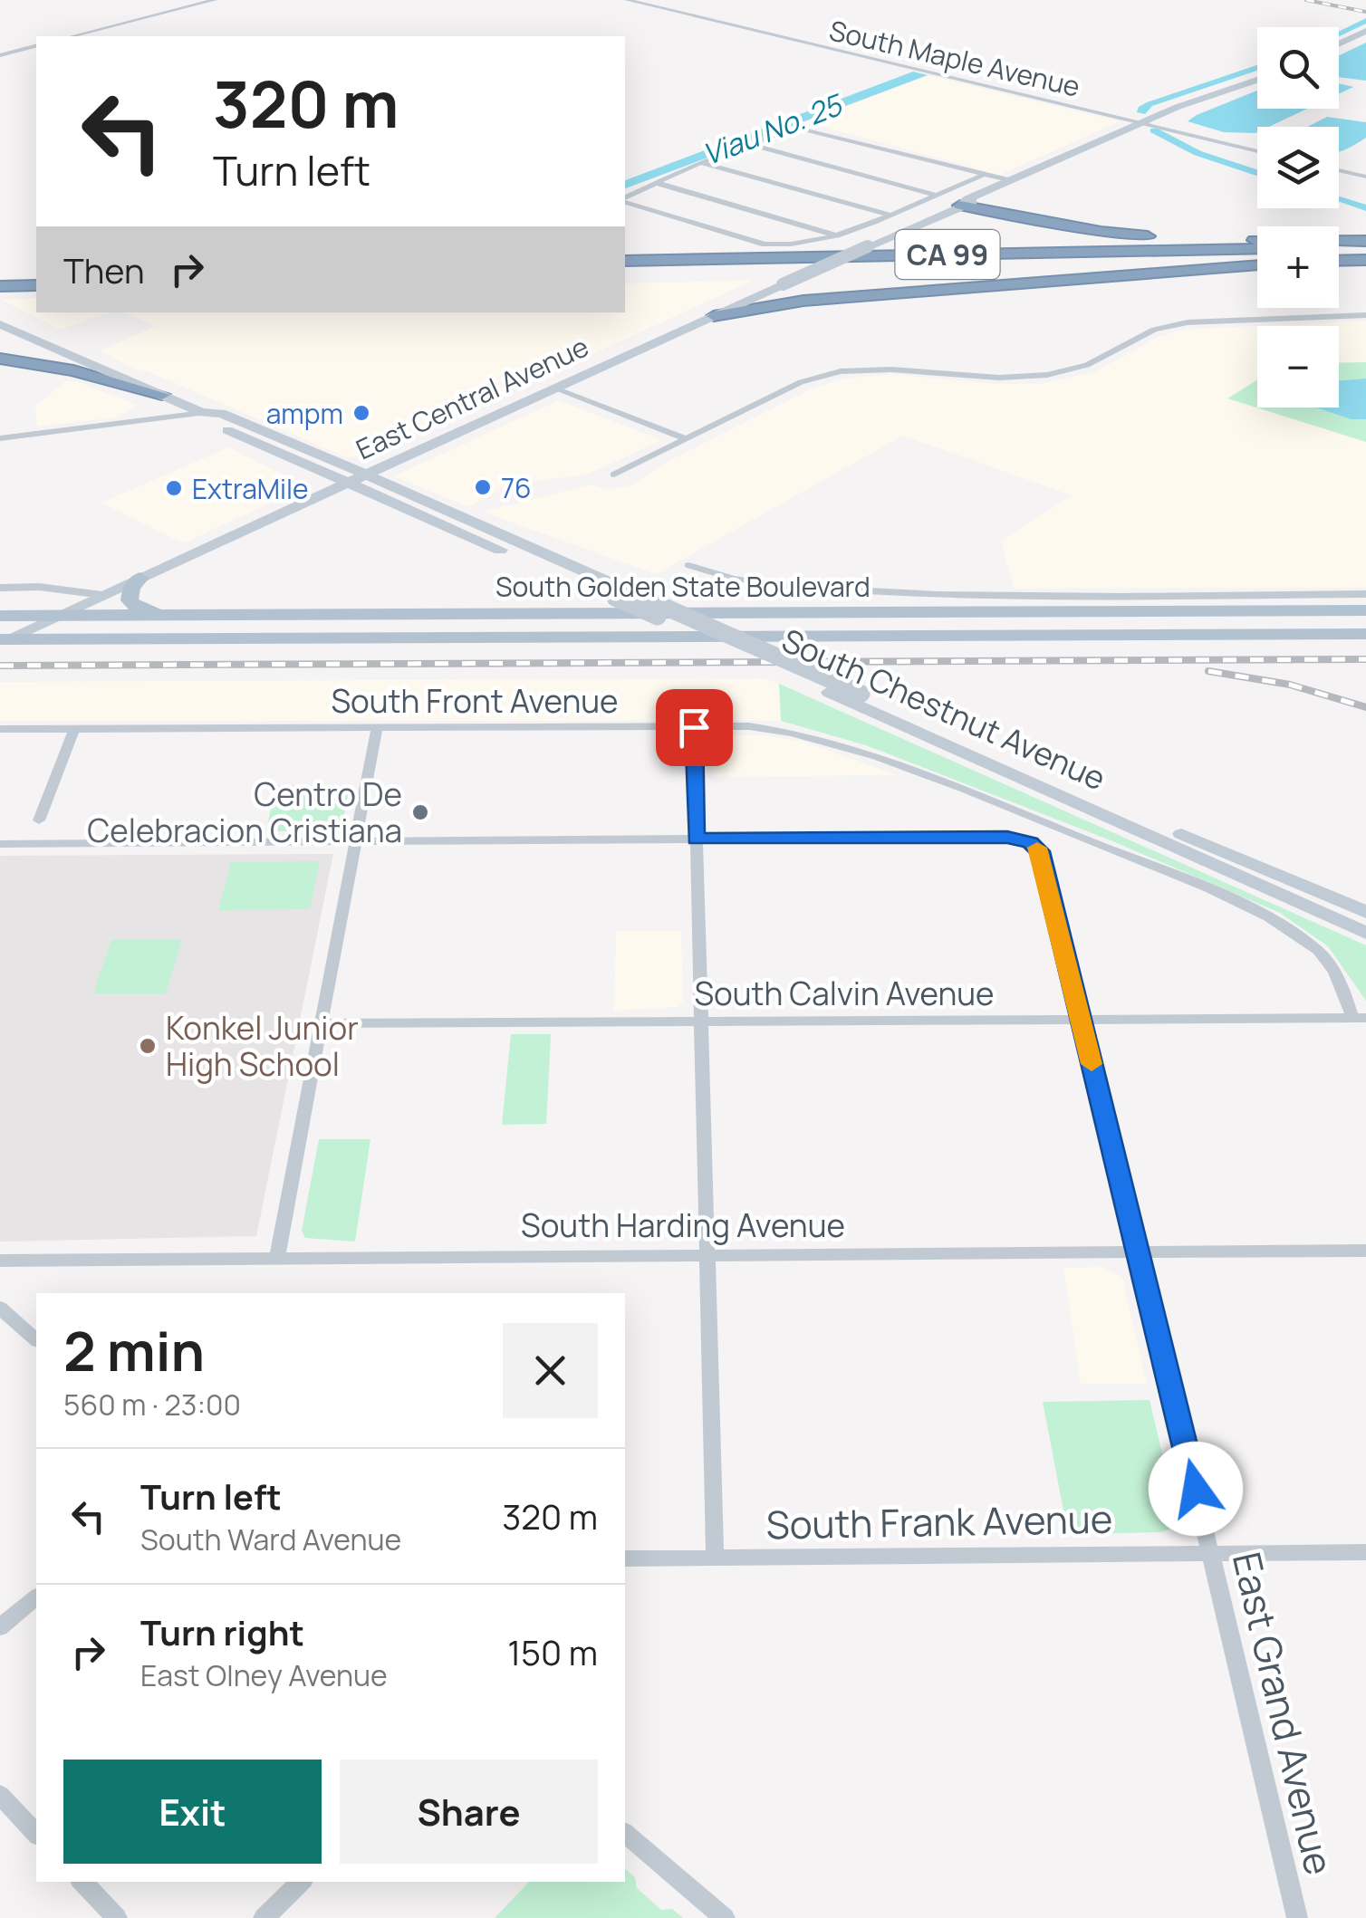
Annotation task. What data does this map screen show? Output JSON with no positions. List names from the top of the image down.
{
  "streets": {
    "highway": ["CA 99"],
    "main road": ["East Central Avenue", "South Golden State Boulevard", "South Chestnut Avenue"],
    "street": [
      "South Maple Avenue",
      "South Front Avenue",
      "South Calvin Avenue",
      "South Harding Avenue",
      "South Frank Avenue",
      "East Grand Avenue"
    ]
  },
  "crossings": [
    ["South Maple Avenue", "East Central Avenue"],
    ["East Central Avenue", "South Golden State Boulevard"],
    ["East Central Avenue", "South Chestnut Avenue"],
    ["South Front Avenue", "South Calvin Avenue"],
    ["South Calvin Avenue", "East Grand Avenue"],
    ["South Harding Avenue", "East Grand Avenue"],
    ["South Frank Avenue", "East Grand Avenue"]
  ],
  "water": ["Viau No. 25"],
  "places": [
    "ampm",
    "76",
    "ExtraMile",
    "Centro De Celebracion Cristiana",
    "Konkel Junior High School"
  ],
  "page": {
    "map_buttons": ["+", "−"],
    "turn": ["320 m", "Turn left"],
    "then": "Then",
    "heading": ["2 min", "560 m · 23:00"],
    "list": [
      {
        "name": "Turn left",
        "note": "South Ward Avenue",
        "value": "320 m"
      },
      {
        "name": "Turn right",
        "note": "East Olney Avenue",
        "value": "150 m"
      }
    ],
    "buttons": ["Exit", "Share"]
  }
}
